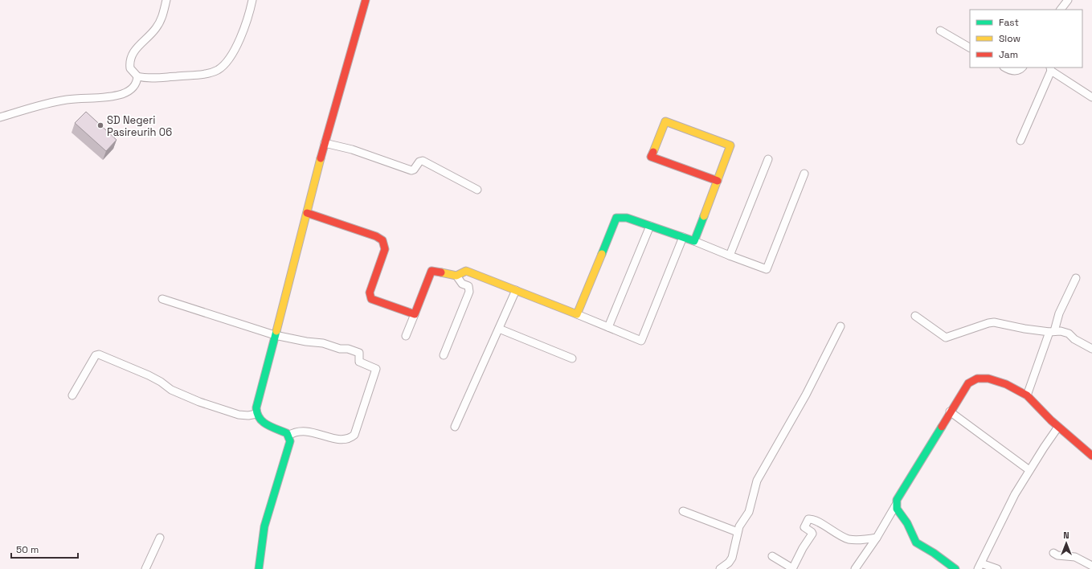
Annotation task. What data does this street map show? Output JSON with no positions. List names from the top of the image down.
{
  "places": ["SD Negeri Pasireurih 06"],
  "legend": ["Fast", "Slow", "Jam"],
  "scale_bar": "50 m",
  "north": "top"
}
